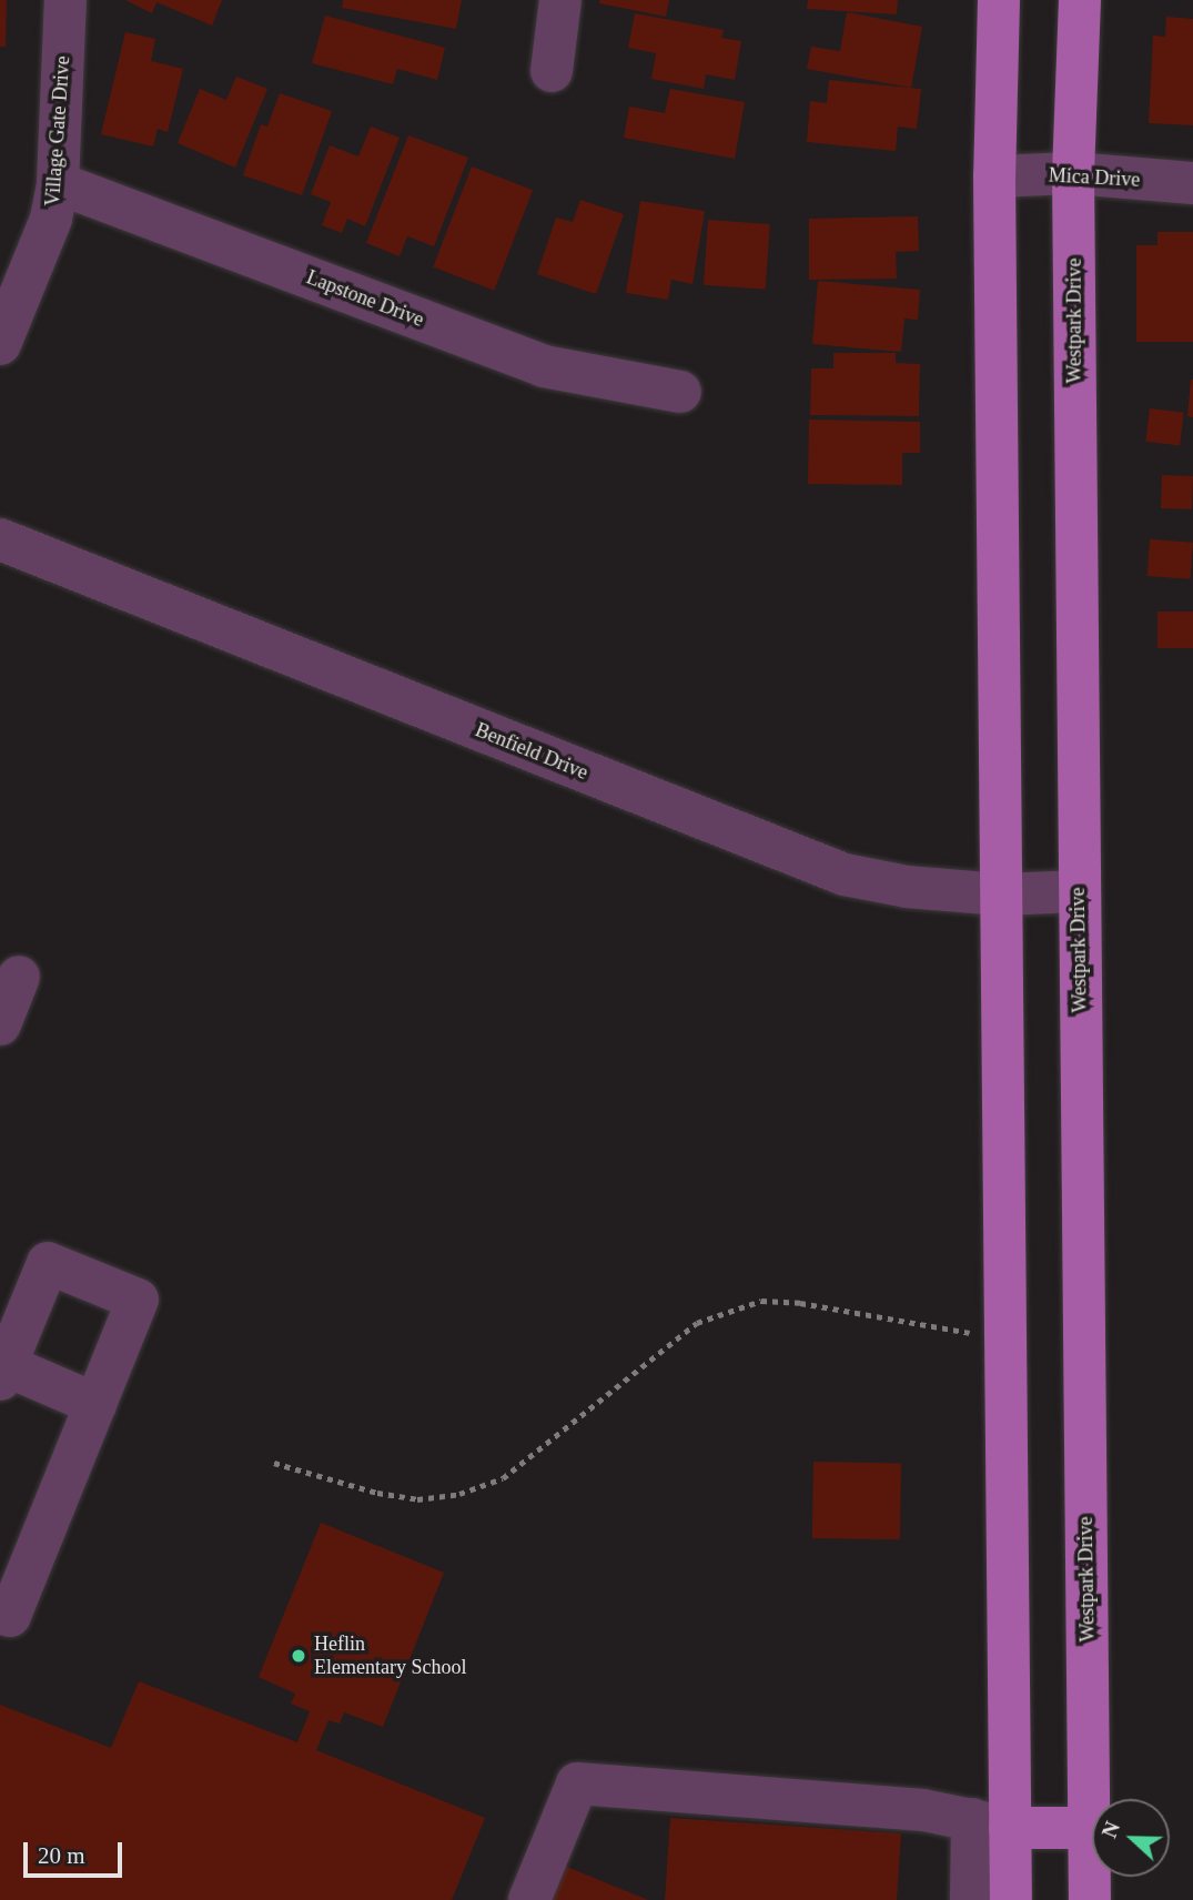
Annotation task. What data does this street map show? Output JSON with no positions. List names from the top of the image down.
{
  "streets": {
    "main road": ["Westpark Drive"],
    "street": [
      "Village Gate Drive",
      "Mica Drive",
      "Lapstone Drive",
      "Benfield Drive"
    ]
  },
  "crossings": [
    ["Village Gate Drive", "Lapstone Drive"],
    ["Mica Drive", "Westpark Drive"],
    ["Westpark Drive", "Benfield Drive"]
  ],
  "places": ["Heflin Elementary School"],
  "scale_bar": "20 m",
  "north": "left"
}
